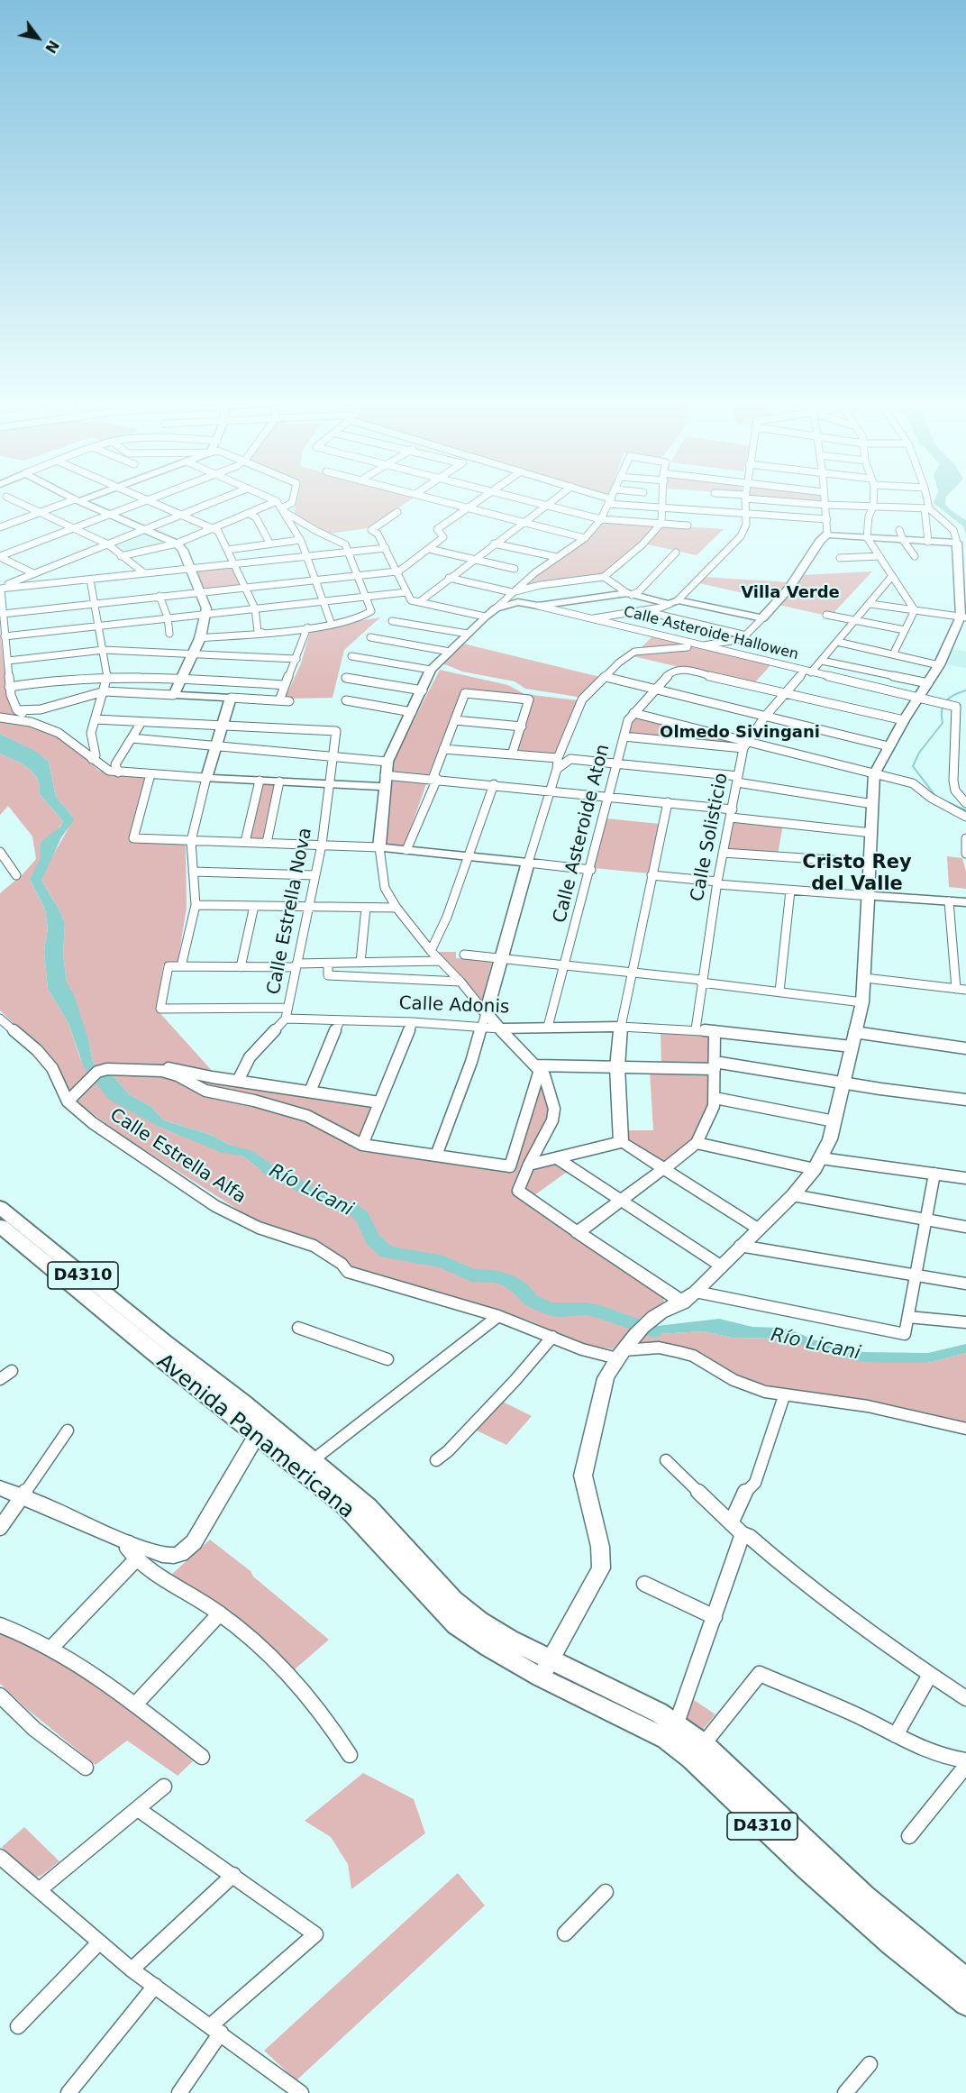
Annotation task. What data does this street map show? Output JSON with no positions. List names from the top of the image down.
{
  "streets": {
    "main road": ["D4310", "Avenida Panamericana"],
    "street": [
      "Calle Asteroide Hallowen",
      "Calle Asteroide Aton",
      "Calle Solisticio",
      "Calle Estrella Nova",
      "Calle Adonis",
      "Calle Estrella Alfa"
    ]
  },
  "crossings": [
    ["Calle Asteroide Hallowen", "Calle Solisticio"],
    ["Calle Asteroide Aton", "Calle Solisticio"],
    ["Calle Asteroide Aton", "Calle Adonis"],
    ["Calle Estrella Nova", "Calle Adonis"]
  ],
  "districts": ["Villa Verde", "Olmedo Sivingani", "Cristo Rey del Valle"],
  "water": ["Río Licani"],
  "north": "bottom right"
}
